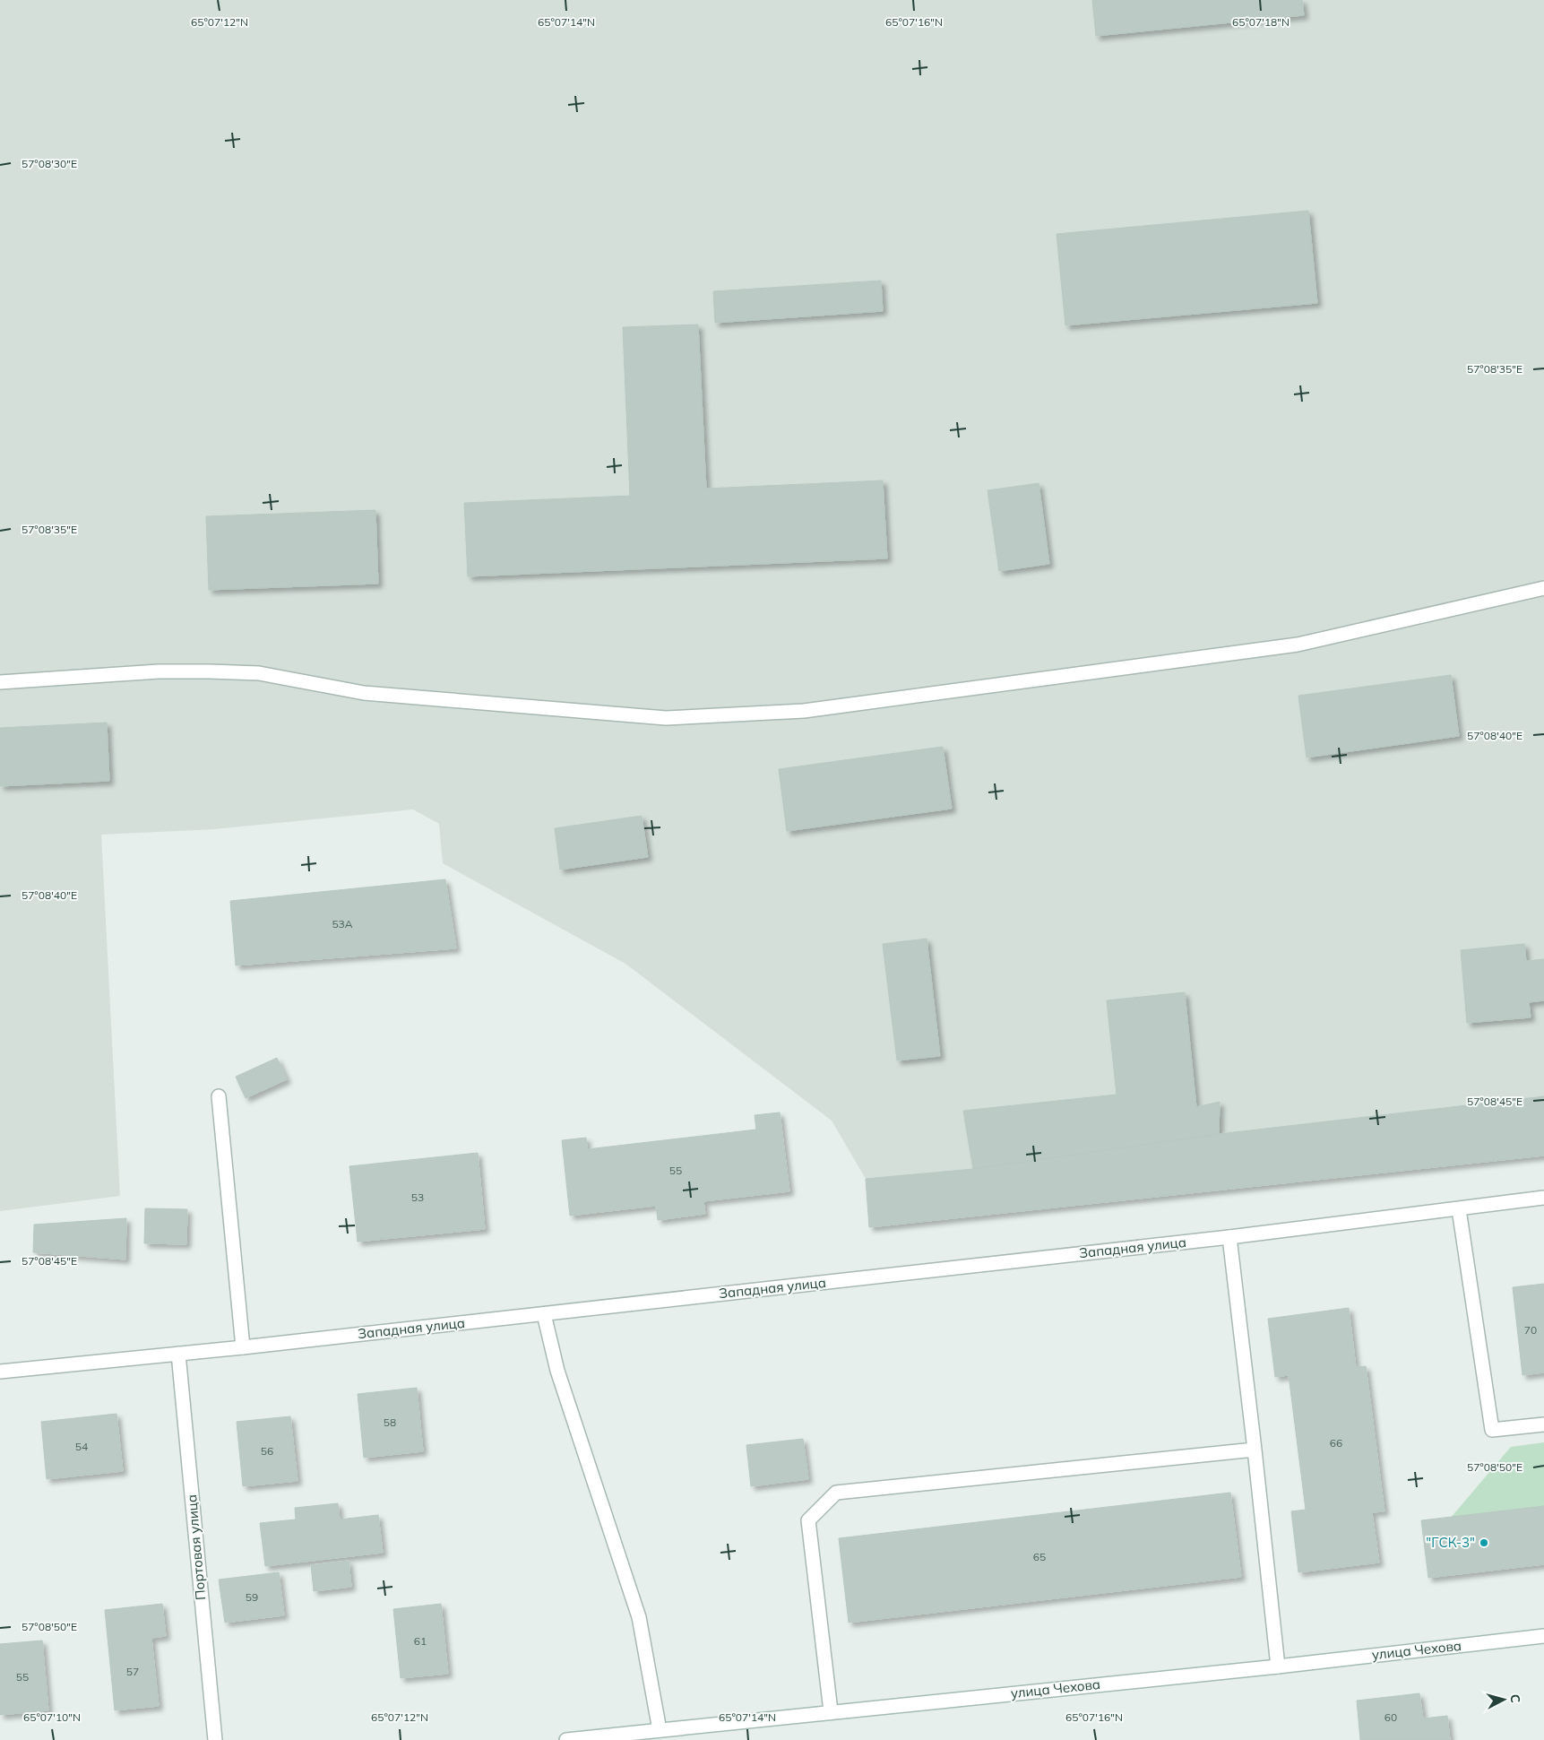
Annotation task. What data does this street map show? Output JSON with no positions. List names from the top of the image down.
{
  "streets": {
    "street": ["Западная улица", "Портовая улица", "улица Чехова"]
  },
  "crossings": [
    ["Западная улица", "Портовая улица"]
  ],
  "places": ["\"ГСК-3\""],
  "house_numbers": [
    "53А",
    "55",
    "53",
    "70",
    "58",
    "66",
    "54",
    "56",
    "65",
    "59",
    "61",
    "57",
    "55",
    "60"
  ],
  "north": "right",
  "coordinates": [
    "65°07'12\"N",
    "65°07'14\"N",
    "65°07'16\"N",
    "65°07'18\"N",
    "57°08'30\"E",
    "57°08'35\"E",
    "57°08'40\"E",
    "57°08'45\"E",
    "57°08'50\"E",
    "65°07'10\"N"
  ]
}
